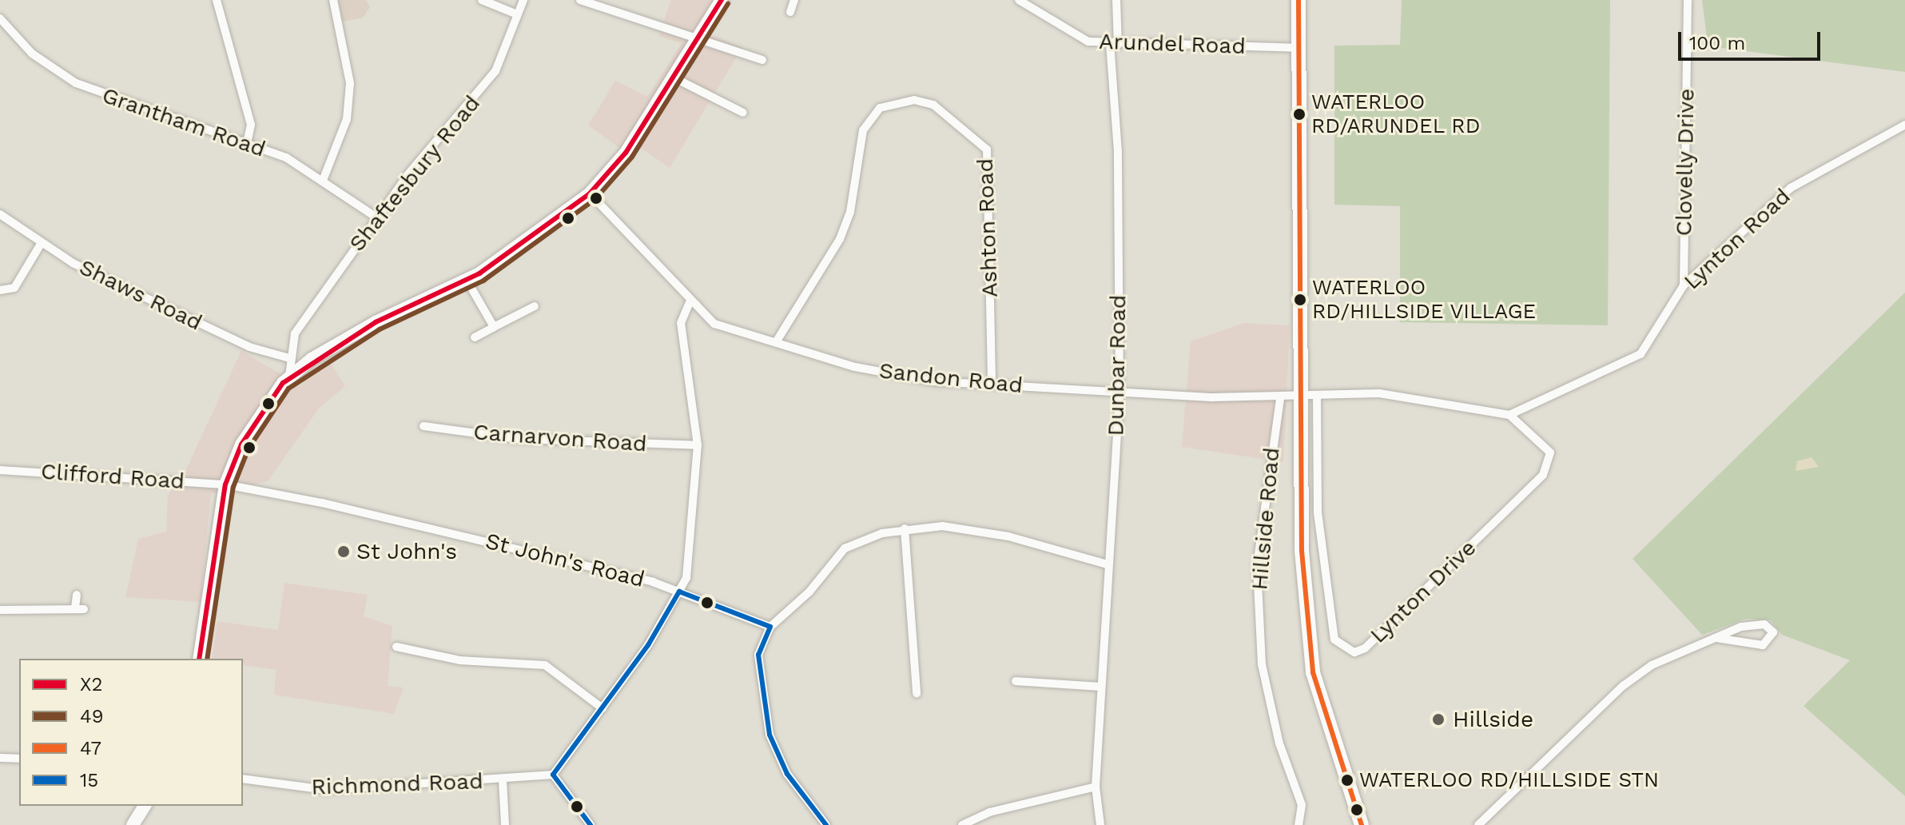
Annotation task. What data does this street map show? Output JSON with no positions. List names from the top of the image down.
{
  "streets": {
    "street": [
      "Arundel Road",
      "Grantham Road",
      "Clovelly Drive",
      "Shaftesbury Road",
      "Ashton Road",
      "Lynton Road",
      "Shaws Road",
      "Dunbar Road",
      "Sandon Road",
      "Carnarvon Road",
      "Clifford Road",
      "Hillside Road",
      "St John's Road",
      "Lynton Drive",
      "Richmond Road"
    ]
  },
  "crossings": [
    ["Arundel Road", "Dunbar Road"],
    ["Grantham Road", "Shaftesbury Road"],
    ["Clovelly Drive", "Lynton Road"],
    ["Shaftesbury Road", "Shaws Road"],
    ["Ashton Road", "Sandon Road"],
    ["Lynton Road", "Lynton Drive"],
    ["Dunbar Road", "Sandon Road"],
    ["Sandon Road", "Hillside Road"],
    ["Clifford Road", "St John's Road"]
  ],
  "places": [
    "WATERLOO RD/ARUNDEL RD",
    "WATERLOO RD/HILLSIDE VILLAGE",
    "St John's",
    "Hillside",
    "WATERLOO RD/HILLSIDE STN"
  ],
  "lines": [
    "transit line X2",
    "transit line 47",
    "transit line 49",
    "transit line 15"
  ],
  "legend": [
    "X2",
    "49",
    "47",
    "15"
  ],
  "scale_bar": "100 m"
}
